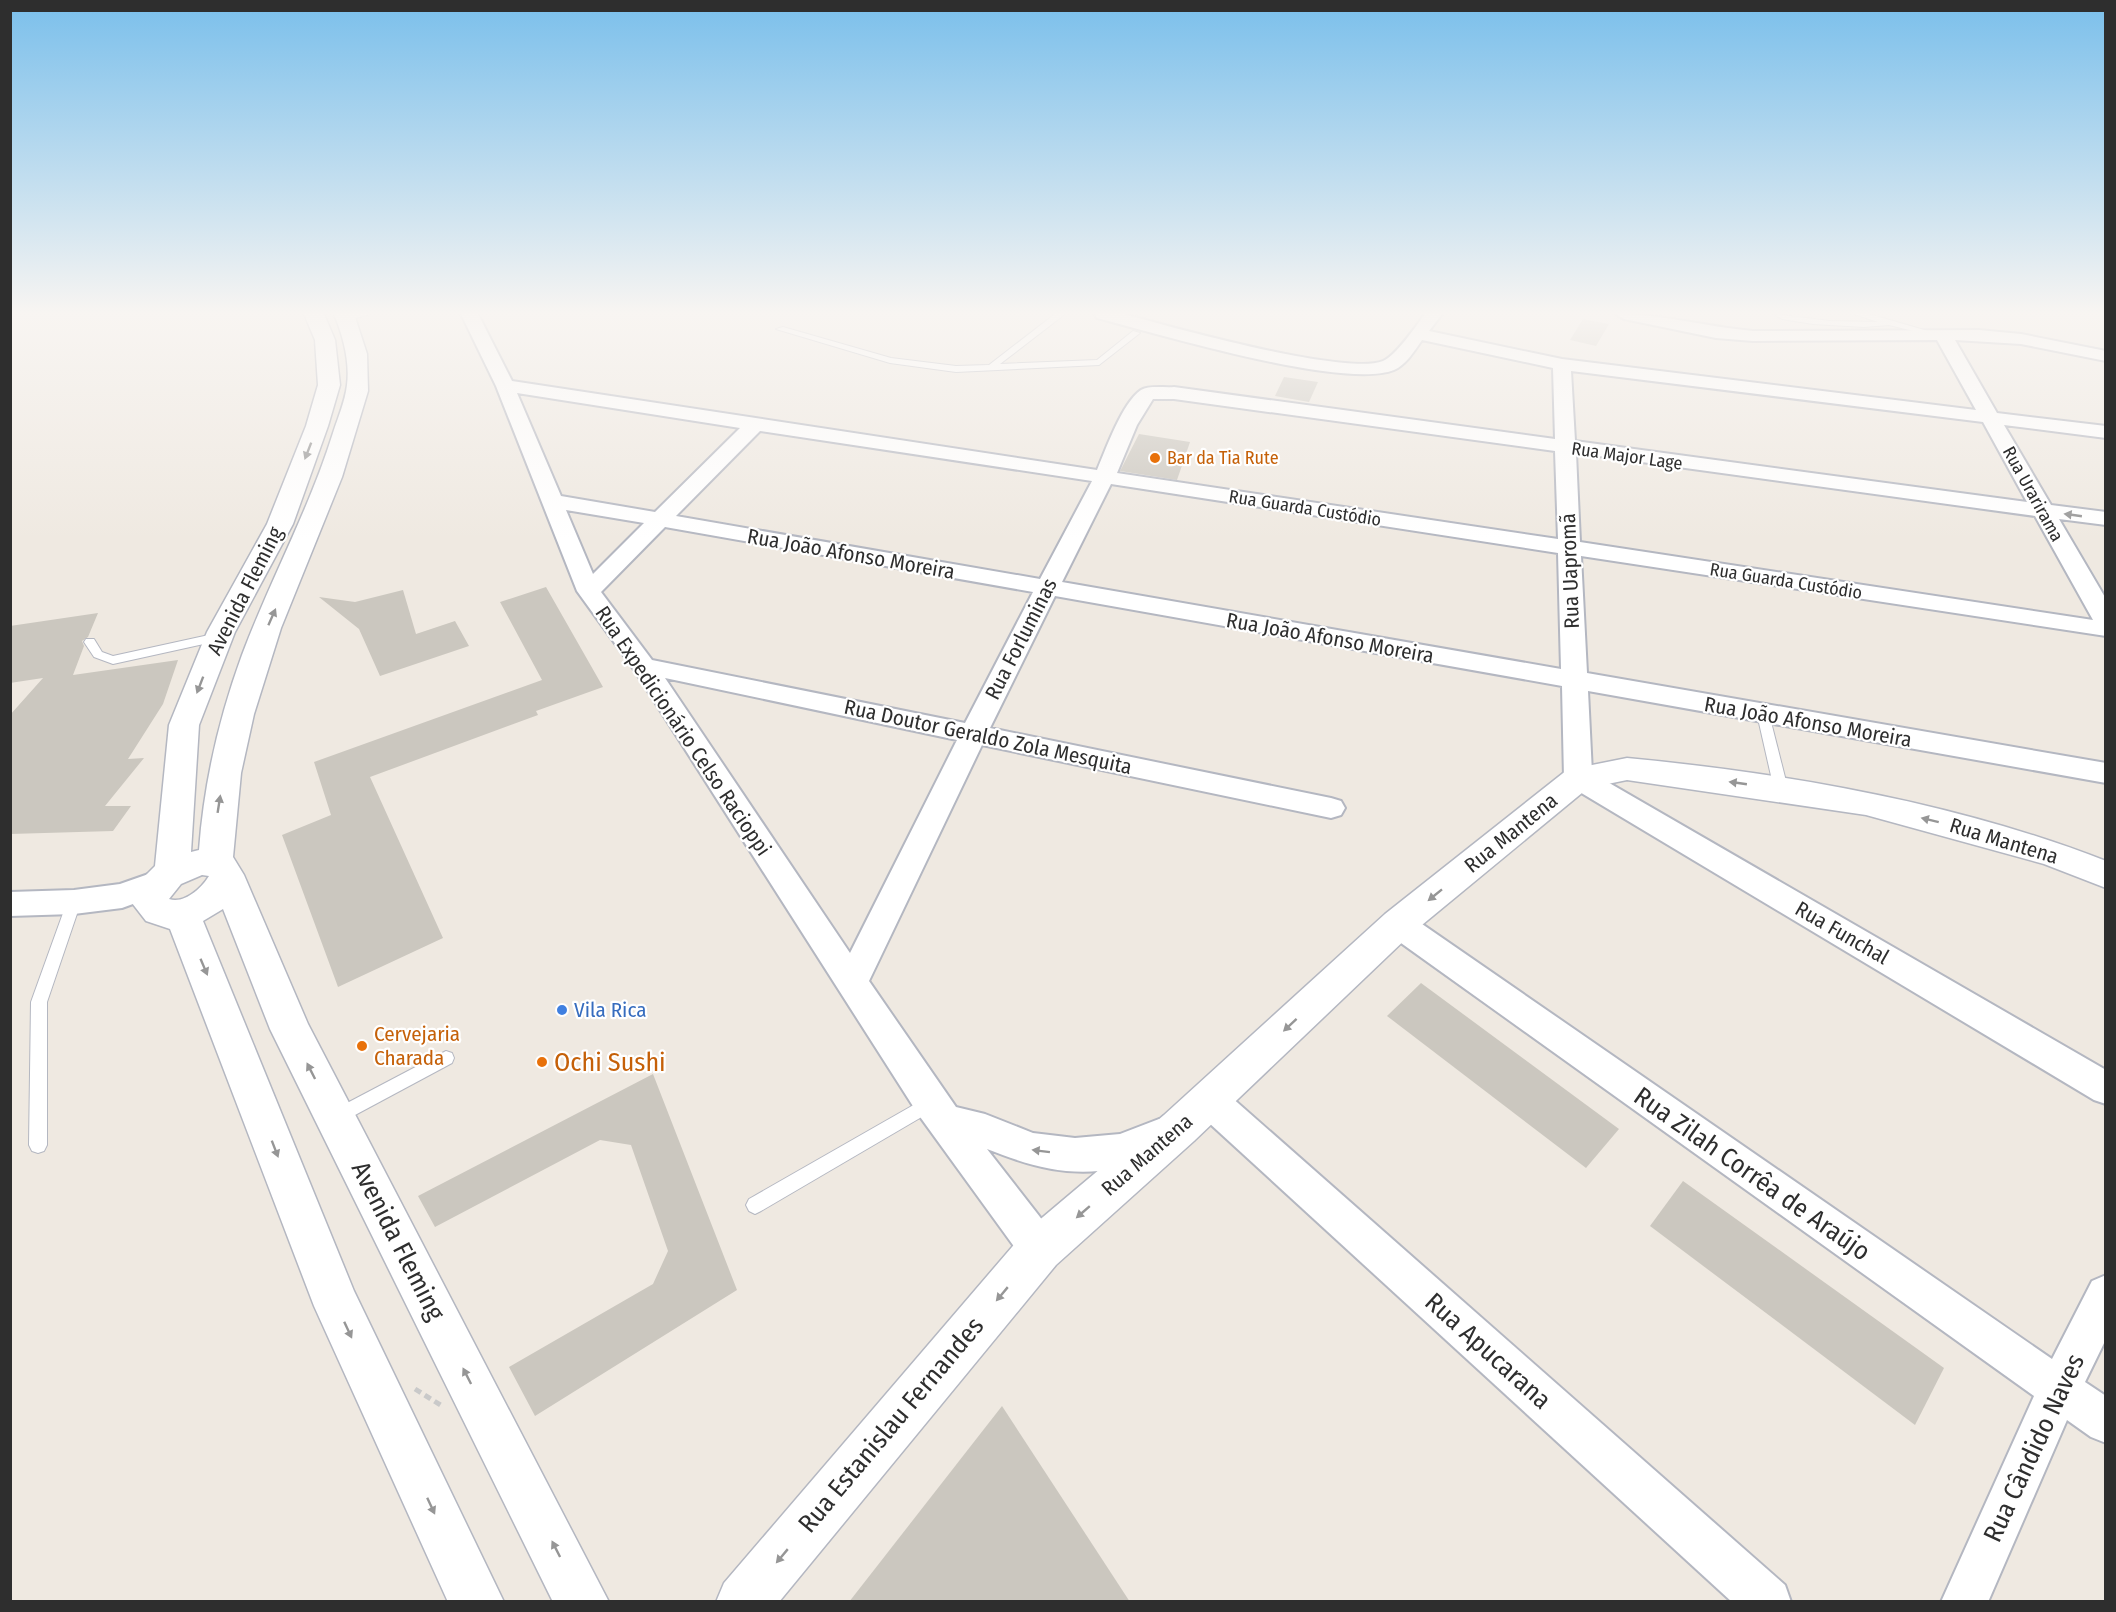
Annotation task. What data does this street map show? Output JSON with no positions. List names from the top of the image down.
{
  "streets": {
    "street": [
      "Rua Major Lage",
      "Rua Urarirama",
      "Rua Guarda Custódio",
      "Rua João Afonso Moreira",
      "Rua Uapromã",
      "Avenida Fleming",
      "Rua Forluminas",
      "Rua Expedicionário Celso Racioppi",
      "Rua Doutor Geraldo Zola Mesquita",
      "Rua Mantena",
      "Rua Funchal",
      "Rua Zilah Corrêa de Araújo",
      "Rua Apucarana",
      "Rua Estanislau Fernandes",
      "Rua Cândido Naves"
    ]
  },
  "crossings": [
    ["Rua Major Lage", "Rua Urarirama"],
    ["Rua Major Lage", "Rua Uapromã"],
    ["Rua Major Lage", "Rua Forluminas"],
    ["Rua Guarda Custódio", "Rua Uapromã"],
    ["Rua Guarda Custódio", "Rua Forluminas"],
    ["Rua João Afonso Moreira", "Rua Uapromã"],
    ["Rua João Afonso Moreira", "Rua Forluminas"],
    ["Rua João Afonso Moreira", "Rua Expedicionário Celso Racioppi"],
    ["Rua Uapromã", "Rua Mantena"],
    ["Rua Uapromã", "Rua Funchal"],
    ["Rua Forluminas", "Rua Expedicionário Celso Racioppi"],
    ["Rua Forluminas", "Rua Doutor Geraldo Zola Mesquita"],
    ["Rua Expedicionário Celso Racioppi", "Rua Doutor Geraldo Zola Mesquita"],
    ["Rua Expedicionário Celso Racioppi", "Rua Mantena"],
    ["Rua Expedicionário Celso Racioppi", "Rua Estanislau Fernandes"],
    ["Rua Mantena", "Rua Funchal"],
    ["Rua Mantena", "Rua Zilah Corrêa de Araújo"],
    ["Rua Mantena", "Rua Apucarana"],
    ["Rua Mantena", "Rua Estanislau Fernandes"],
    ["Rua Zilah Corrêa de Araújo", "Rua Cândido Naves"]
  ],
  "one_way": ["Rua Mantena", "Rua Estanislau Fernandes"],
  "places": [
    "Bar da Tia Rute",
    "Vila Rica",
    "Cervejaria Charada",
    "Ochi Sushi"
  ]
}
